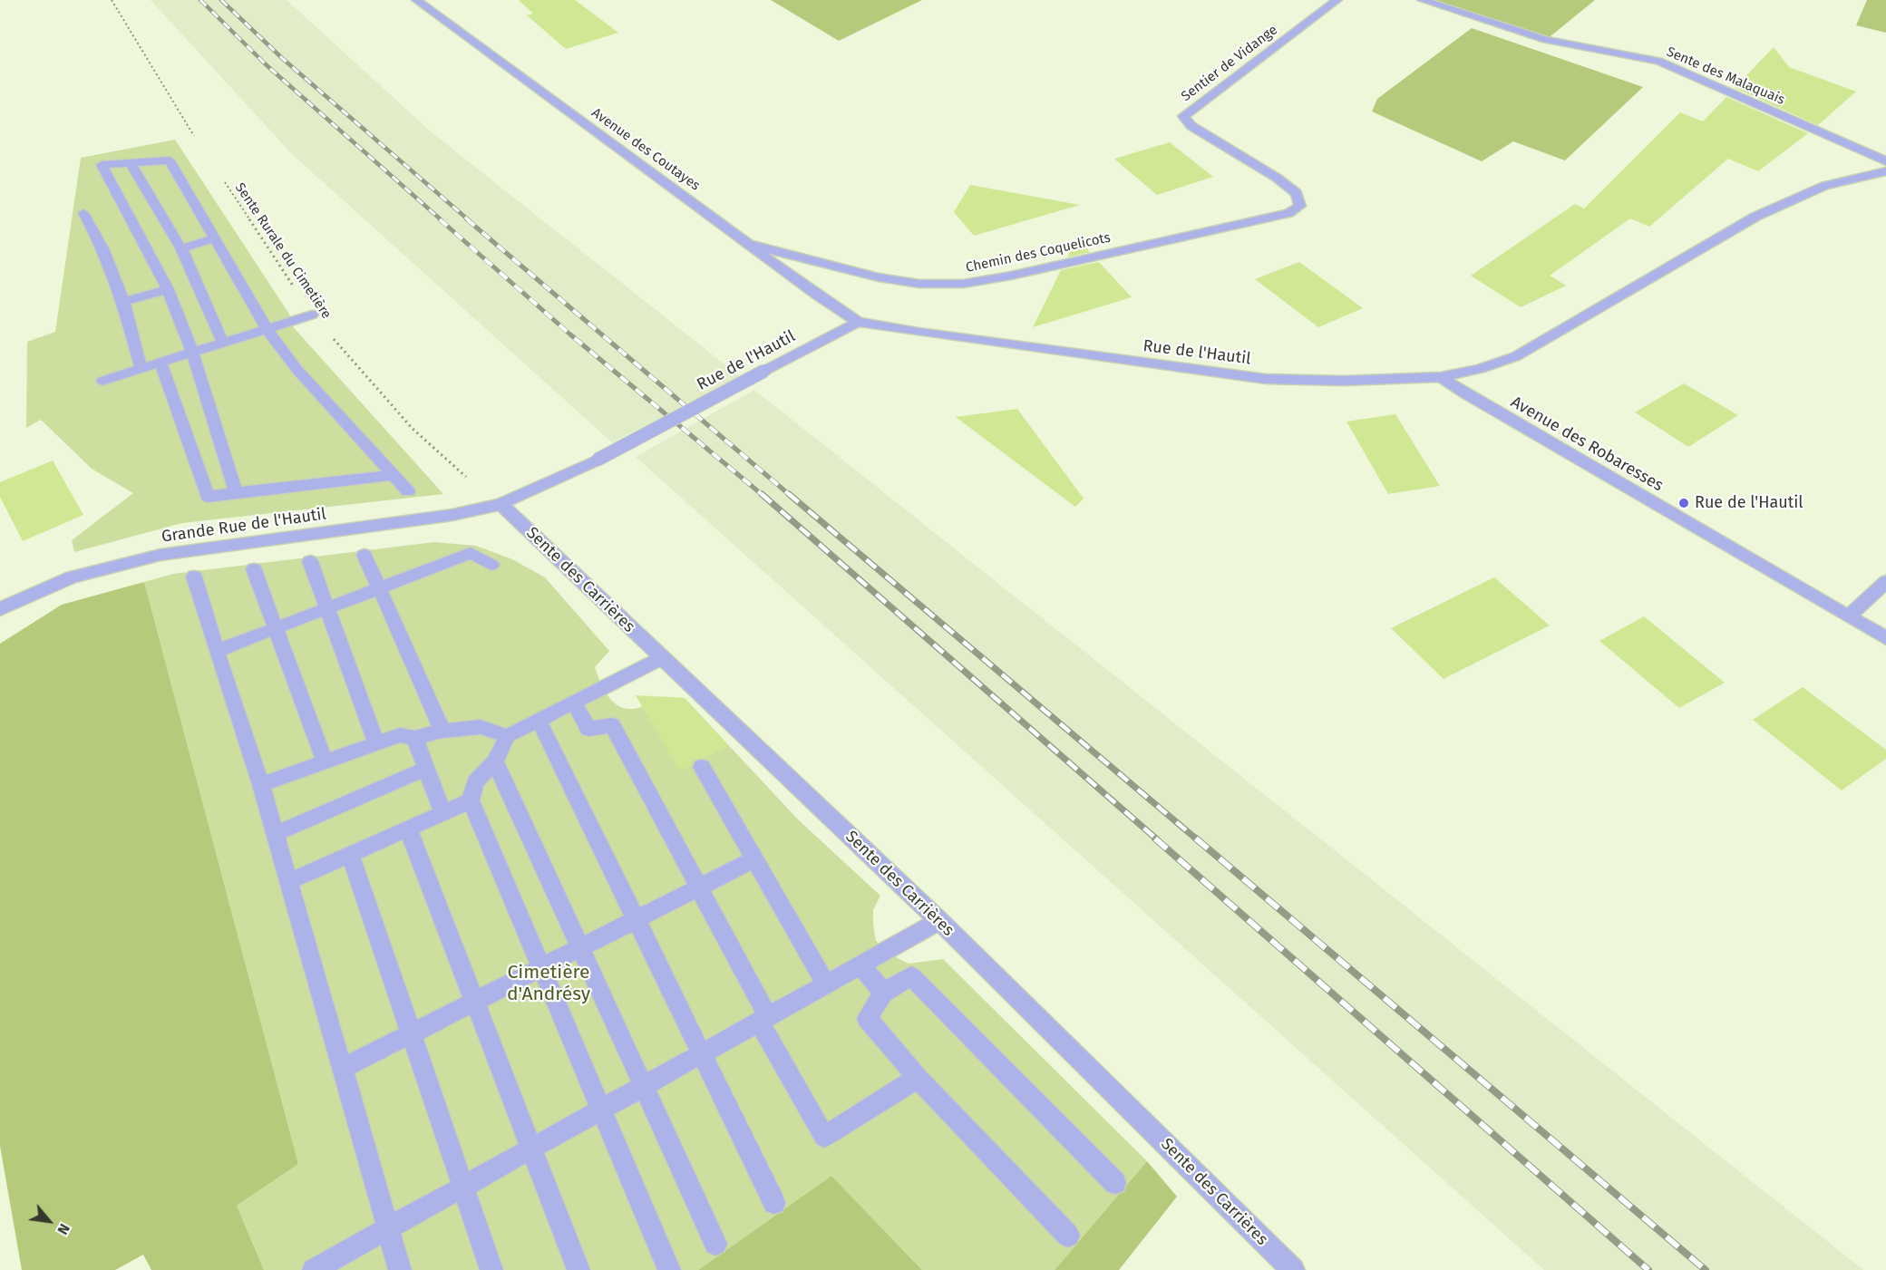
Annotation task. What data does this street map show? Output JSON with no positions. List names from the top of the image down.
{
  "streets": {
    "street": [
      "Sentier de Vidange",
      "Sente des Malaquais",
      "Avenue des Coutayes",
      "Chemin des Coquelicots",
      "Rue de l'Hautil",
      "Avenue des Robaresses",
      "Grande Rue de l'Hautil",
      "Sente des Carrières"
    ],
    "path": ["Sente Rurale du Cimetière"]
  },
  "crossings": [
    ["Sentier de Vidange", "Chemin des Coquelicots"],
    ["Avenue des Coutayes", "Chemin des Coquelicots"],
    ["Avenue des Coutayes", "Rue de l'Hautil"],
    ["Sente Rurale du Cimetière", "Rue de l'Hautil"],
    ["Sente Rurale du Cimetière", "Grande Rue de l'Hautil"],
    ["Sente Rurale du Cimetière", "Sente des Carrières"],
    ["Rue de l'Hautil", "Avenue des Robaresses"],
    ["Rue de l'Hautil", "Grande Rue de l'Hautil"],
    ["Rue de l'Hautil", "Sente des Carrières"],
    ["Grande Rue de l'Hautil", "Sente des Carrières"]
  ],
  "parks": ["Cimetière d'Andrésy"],
  "places": ["Rue de l'Hautil"],
  "north": "bottom right"
}
